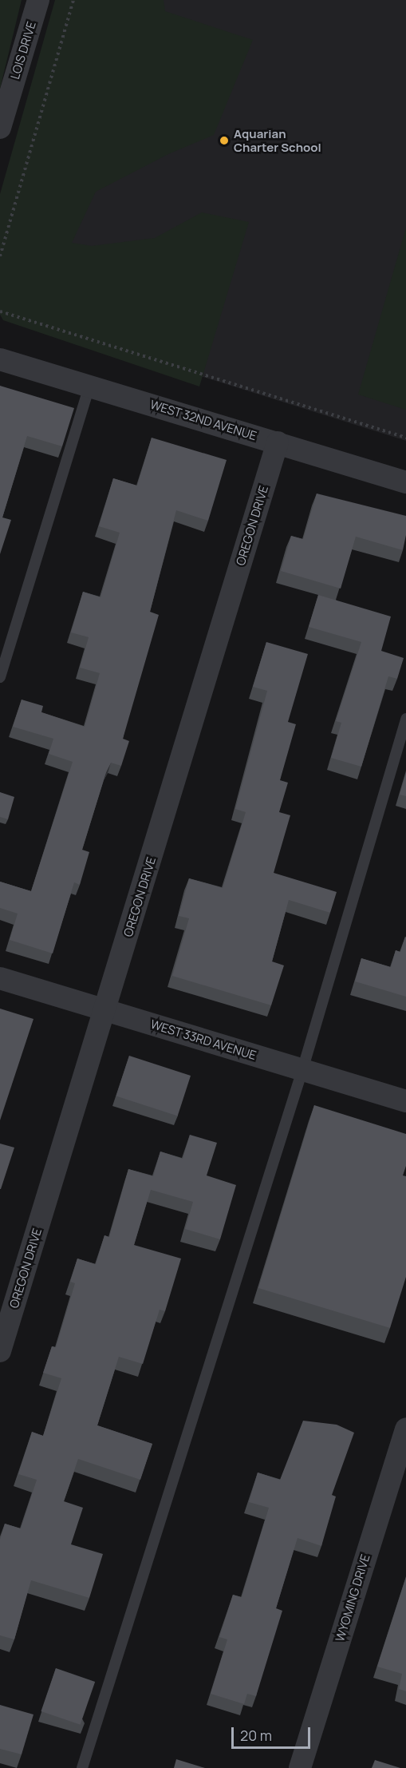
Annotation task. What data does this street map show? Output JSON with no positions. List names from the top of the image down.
{
  "streets": {
    "street": [
      "LOIS DRIVE",
      "WEST 32ND AVENUE",
      "OREGON DRIVE",
      "WEST 33RD AVENUE",
      "WYOMING DRIVE"
    ]
  },
  "crossings": [
    ["WEST 32ND AVENUE", "OREGON DRIVE"],
    ["OREGON DRIVE", "WEST 33RD AVENUE"]
  ],
  "places": ["Aquarian Charter School"],
  "scale_bar": "20 m"
}
